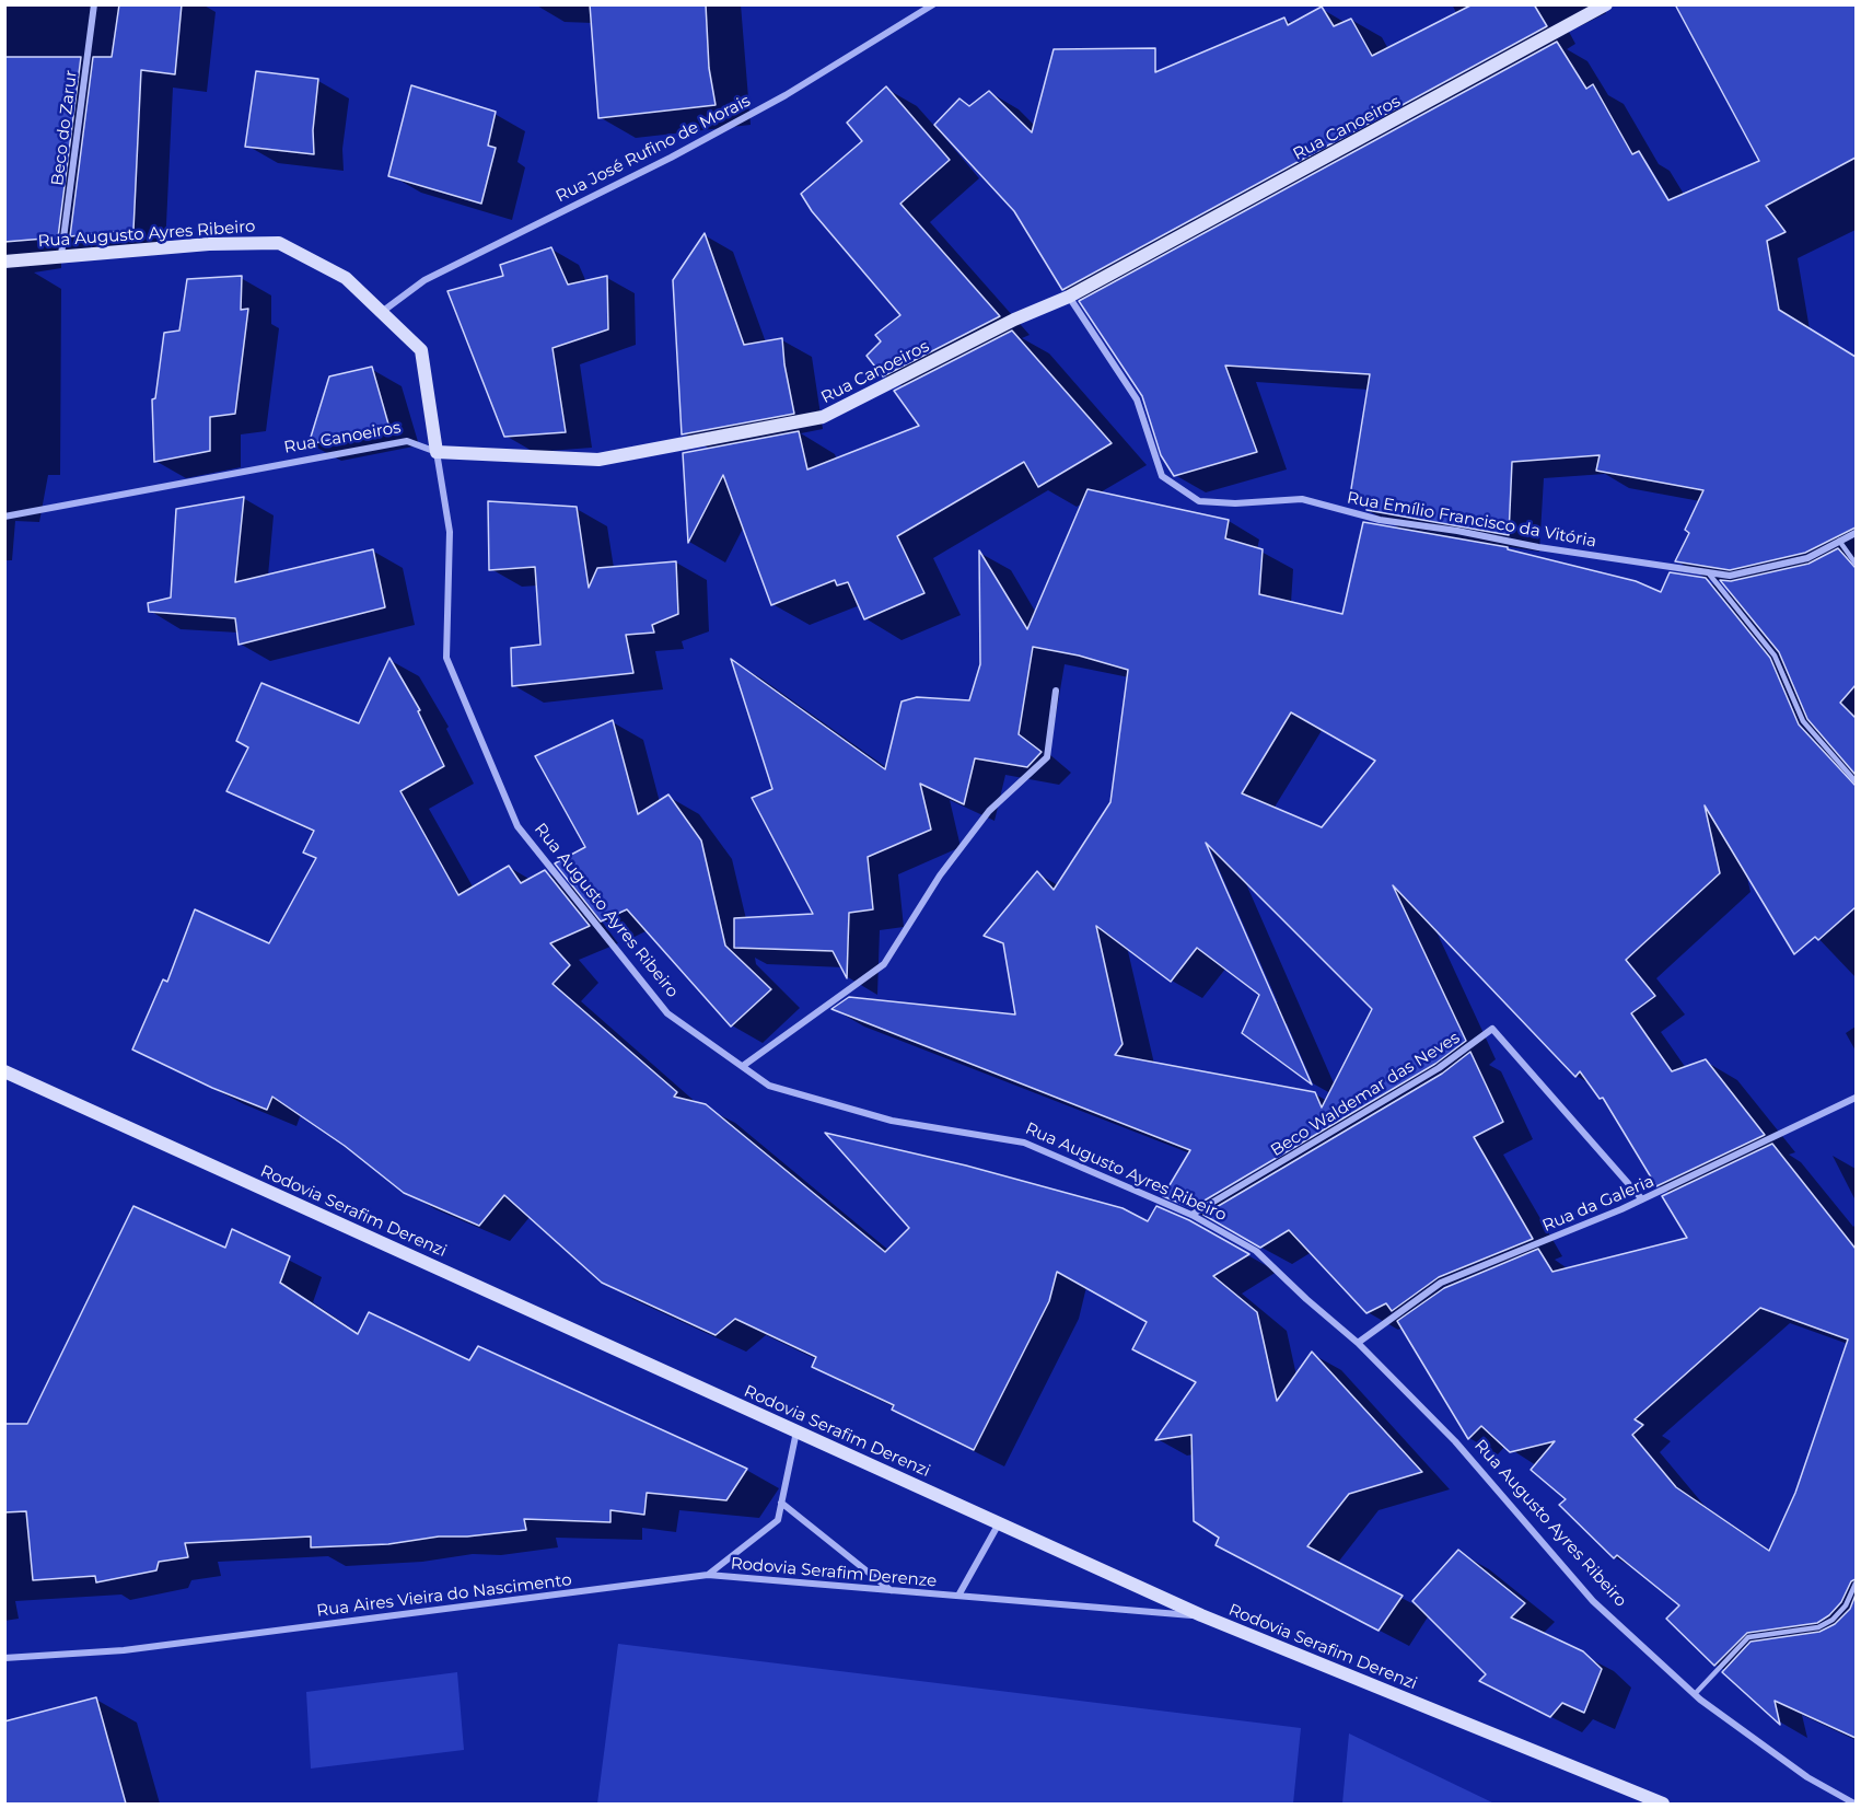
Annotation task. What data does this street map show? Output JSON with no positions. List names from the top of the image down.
{
  "streets": {
    "street": [
      "Beco do Zarur",
      "Rua Canoeiros",
      "Rua José Rufino de Morais",
      "Rua Augusto Ayres Ribeiro",
      "Rua Emílio Francisco da Vitória",
      "Beco Waldemar das Neves",
      "Rua da Galeria",
      "Rodovia Serafim Derenzi",
      "Rodovia Serafim Derenze",
      "Rua Aires Vieira do Nascimento"
    ]
  },
  "crossings": [
    ["Beco do Zarur", "Rua Augusto Ayres Ribeiro"],
    ["Rua Canoeiros", "Rua Augusto Ayres Ribeiro"],
    ["Rua Canoeiros", "Rua Emílio Francisco da Vitória"],
    ["Rua José Rufino de Morais", "Rua Augusto Ayres Ribeiro"],
    ["Rua Augusto Ayres Ribeiro", "Beco Waldemar das Neves"],
    ["Rua Augusto Ayres Ribeiro", "Rua da Galeria"],
    ["Beco Waldemar das Neves", "Rua da Galeria"],
    ["Rodovia Serafim Derenzi", "Rodovia Serafim Derenze"],
    ["Rodovia Serafim Derenze", "Rua Aires Vieira do Nascimento"]
  ]
}
